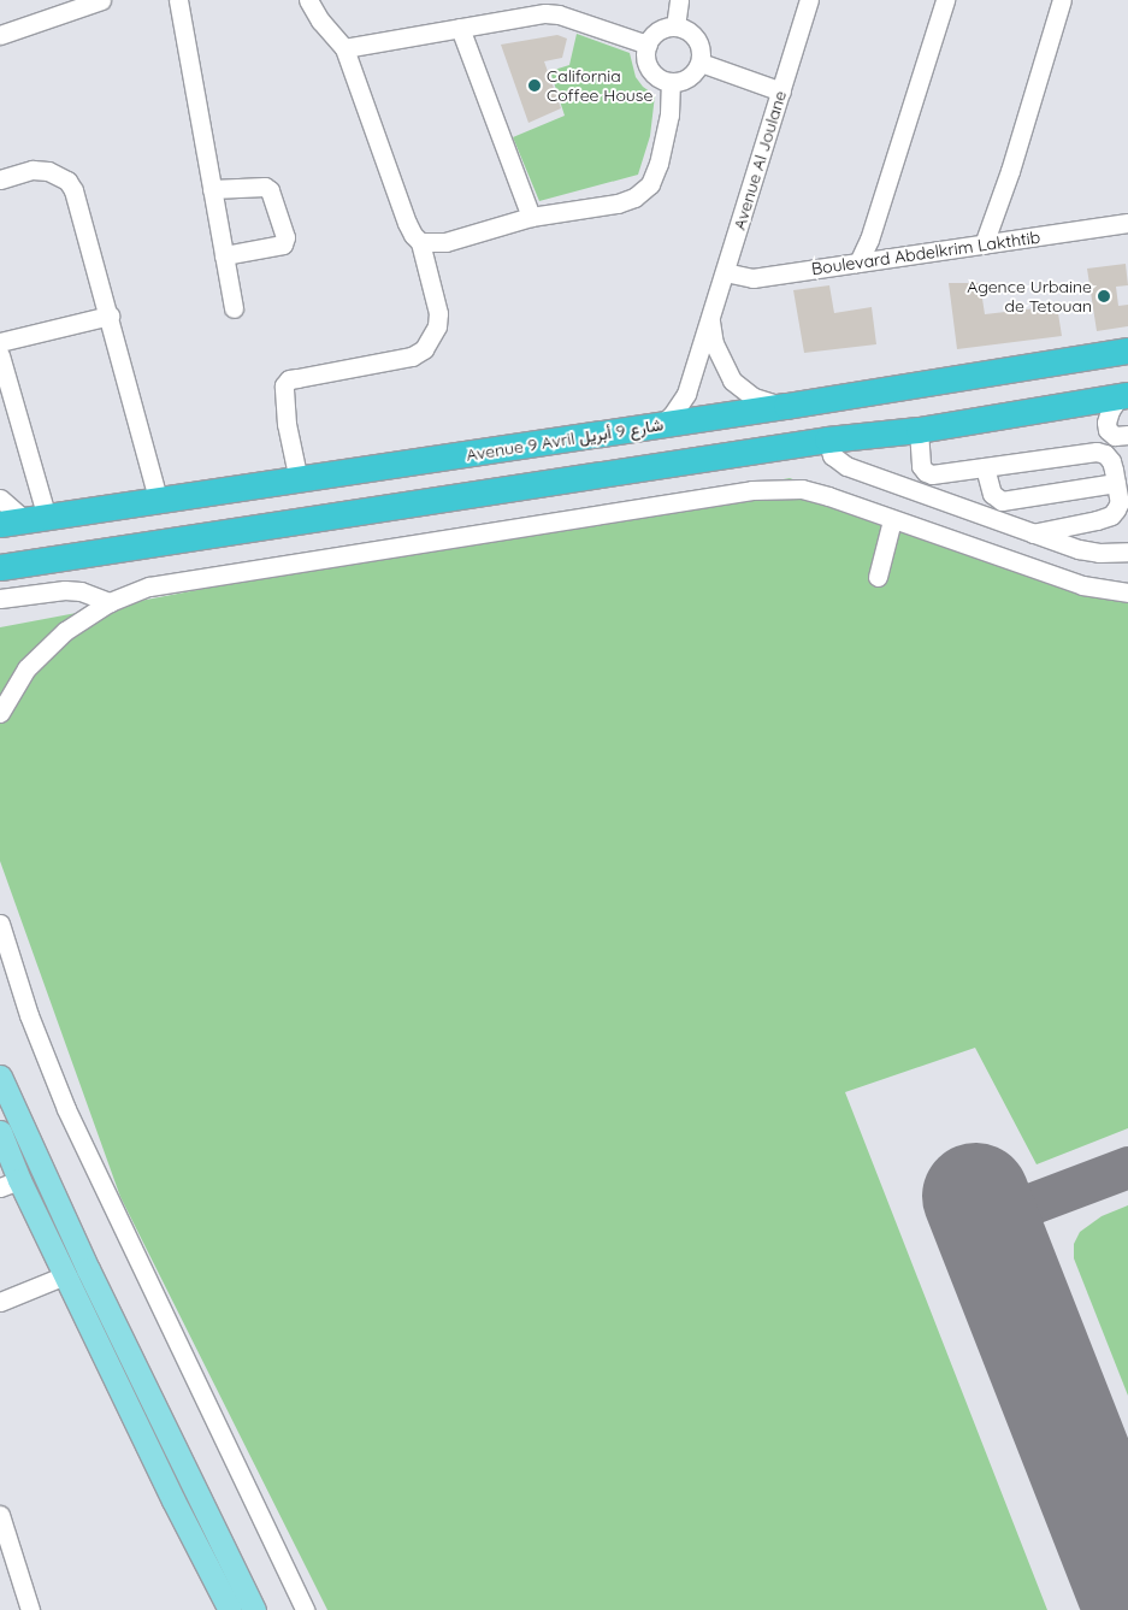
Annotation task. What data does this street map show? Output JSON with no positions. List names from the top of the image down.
{
  "streets": {
    "highway": ["Avenue 9 Avril شارع 9 أبريل"],
    "street": ["Avenue Al Joulane", "Boulevard Abdelkrim Lakthtib"]
  },
  "crossings": [
    ["Avenue Al Joulane", "Boulevard Abdelkrim Lakthtib"],
    ["Avenue Al Joulane", "Avenue 9 Avril شارع 9 أبريل"]
  ],
  "places": ["California Coffee House", "Agence Urbaine de Tetouan"]
}
